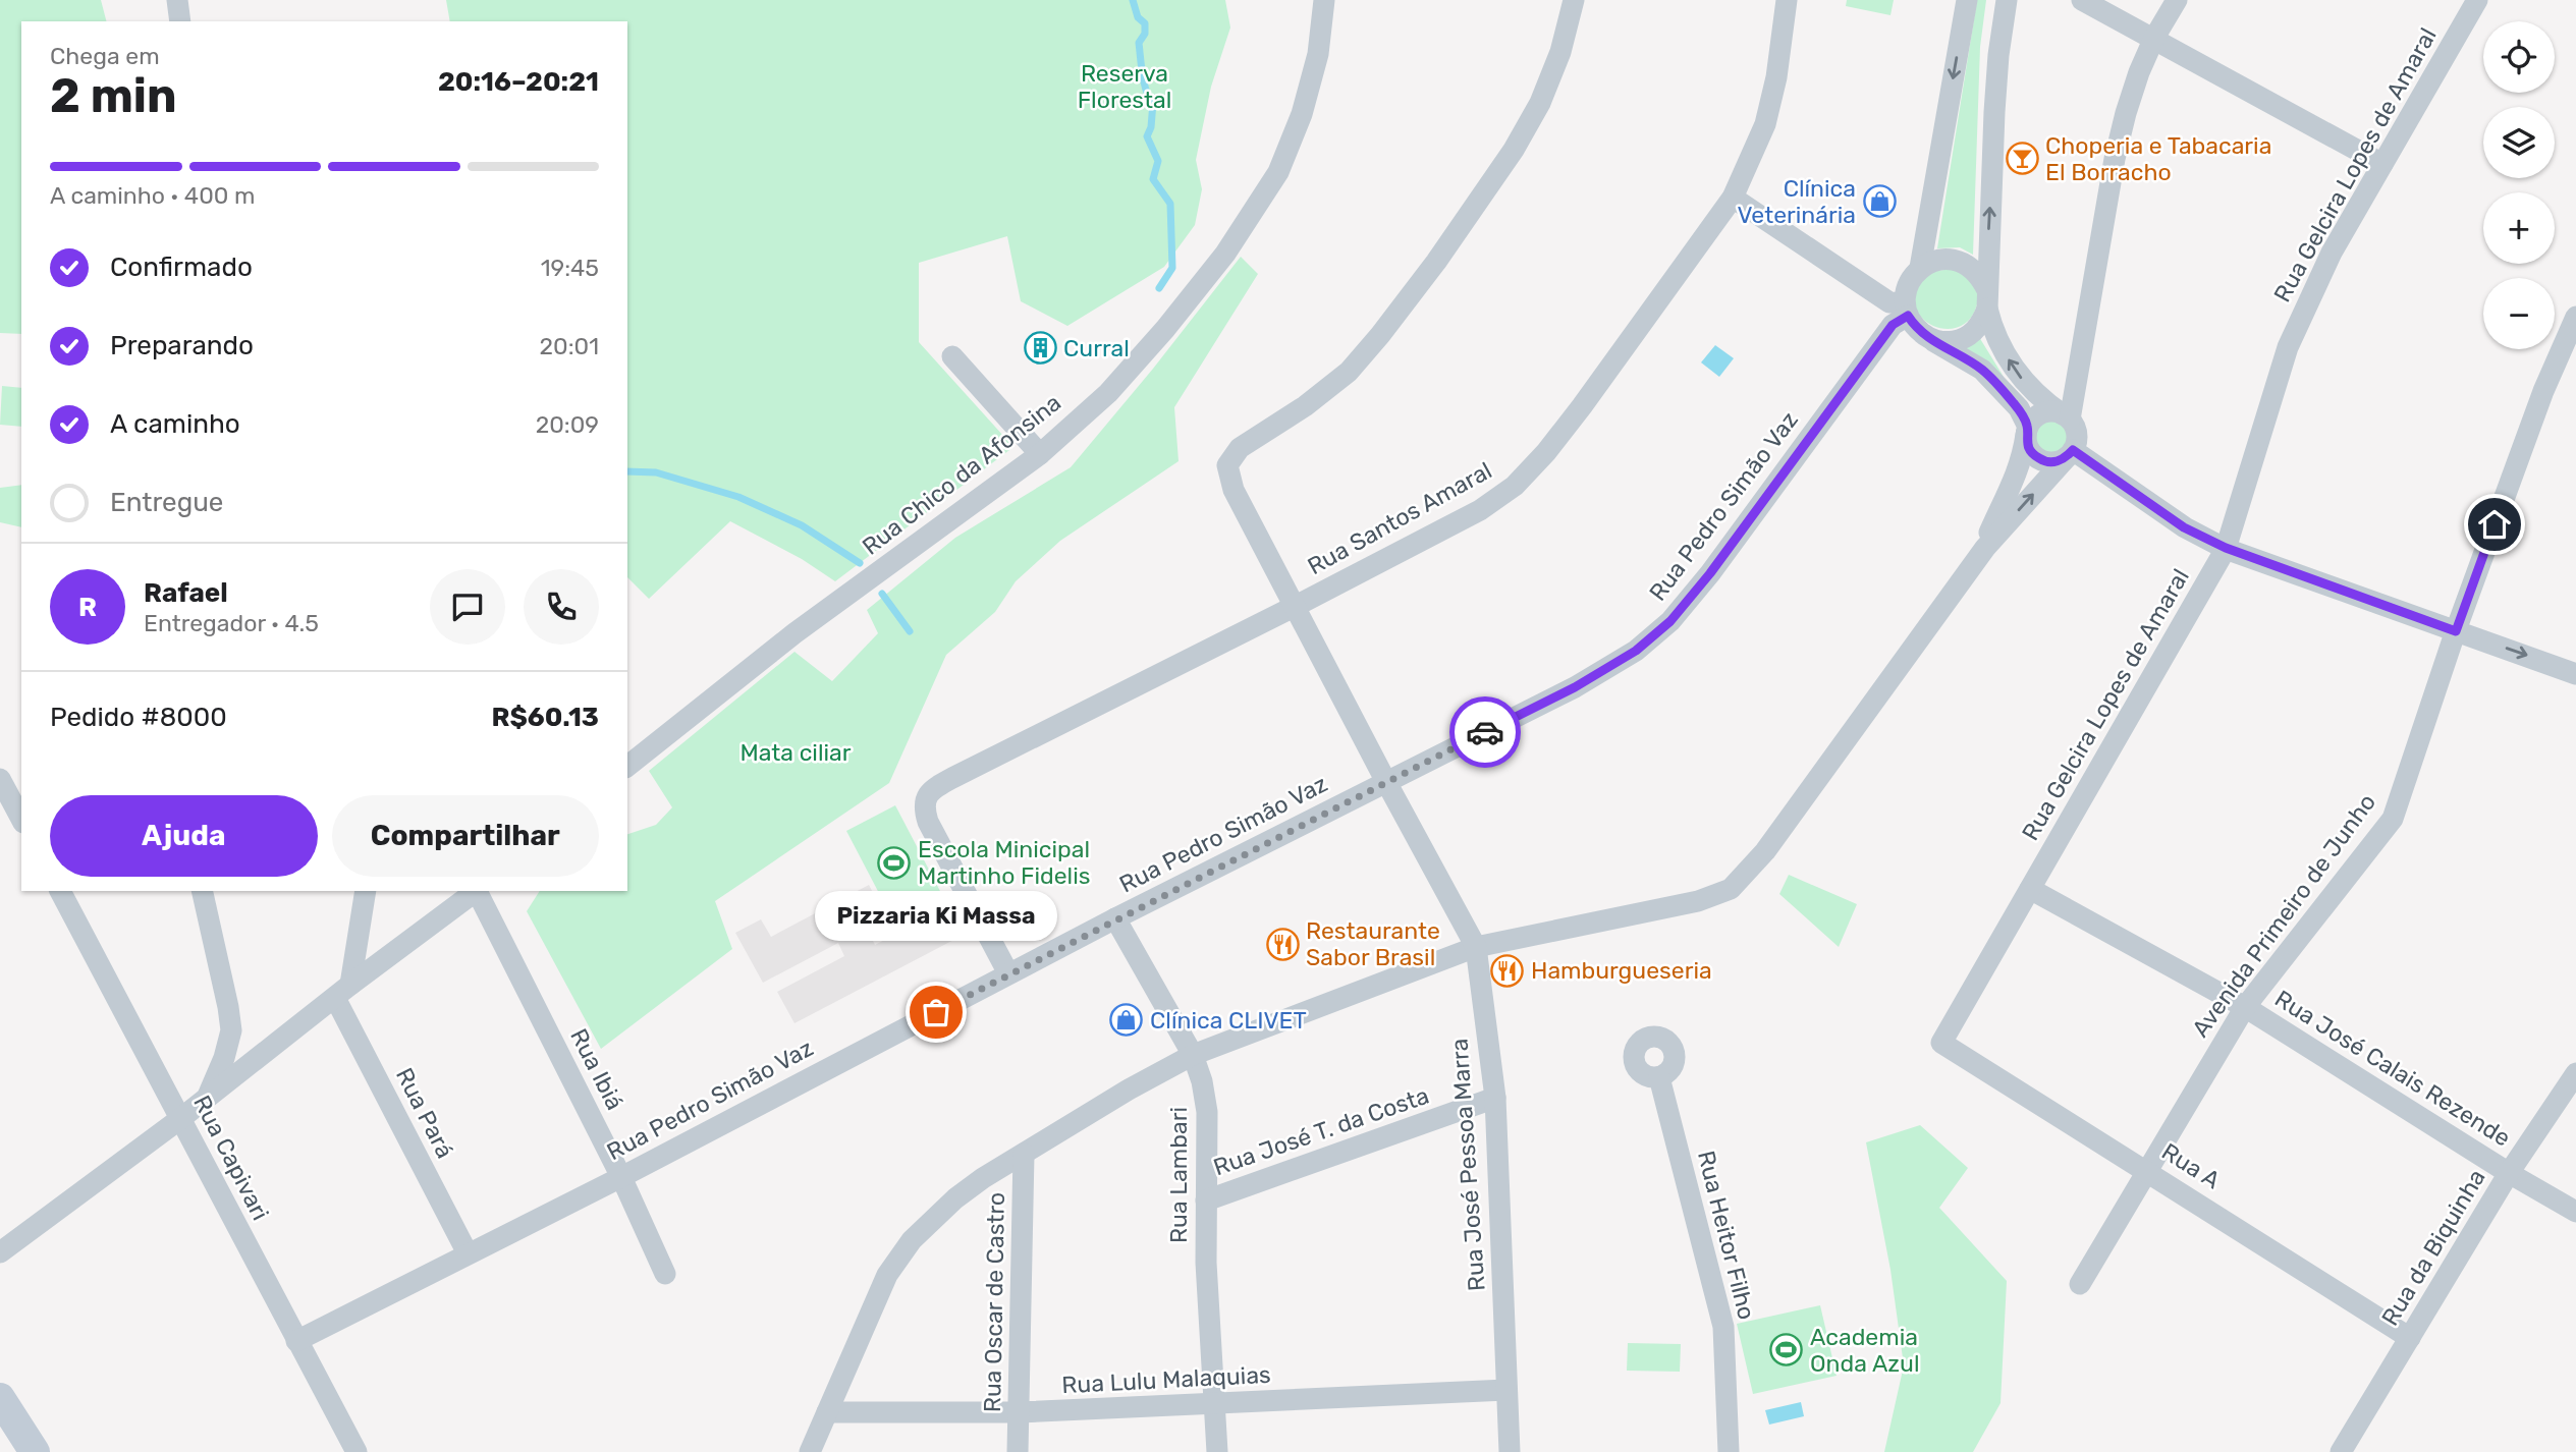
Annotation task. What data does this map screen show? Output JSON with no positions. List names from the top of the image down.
{
  "streets": {
    "street": [
      "Rua Gelcira Lopes de Amaral",
      "Rua Chico da Afonsina",
      "Rua Pedro Simão Vaz",
      "Rua Santos Amaral",
      "Avenida Primeiro de Junho",
      "Rua José Calais Rezende",
      "Rua Ibiá",
      "Rua Pará",
      "Rua José T. da Costa",
      "Rua Capivari",
      "Rua José Pessoa Marra",
      "Rua A",
      "Rua Lambari",
      "Rua Heitor Filho",
      "Rua da Biquinha",
      "Rua Oscar de Castro",
      "Rua Lulu Malaquias"
    ]
  },
  "crossings": [
    ["Rua Gelcira Lopes de Amaral", "Rua José Calais Rezende"],
    ["Rua Gelcira Lopes de Amaral", "Rua A"],
    ["Rua Pedro Simão Vaz", "Rua Santos Amaral"],
    ["Rua Pedro Simão Vaz", "Rua Ibiá"],
    ["Rua Pedro Simão Vaz", "Rua Pará"],
    ["Rua Pedro Simão Vaz", "Rua Capivari"],
    ["Rua Pedro Simão Vaz", "Rua José Pessoa Marra"],
    ["Rua Pedro Simão Vaz", "Rua Lambari"],
    ["Rua Santos Amaral", "Rua José Pessoa Marra"],
    ["Avenida Primeiro de Junho", "Rua José Calais Rezende"],
    ["Avenida Primeiro de Junho", "Rua A"],
    ["Rua José Calais Rezende", "Rua da Biquinha"],
    ["Rua José T. da Costa", "Rua José Pessoa Marra"],
    ["Rua José T. da Costa", "Rua Lambari"],
    ["Rua José Pessoa Marra", "Rua Lulu Malaquias"],
    ["Rua A", "Rua da Biquinha"],
    ["Rua Lambari", "Rua Lulu Malaquias"],
    ["Rua Oscar de Castro", "Rua Lulu Malaquias"]
  ],
  "parks": ["Reserva Florestal", "Mata ciliar"],
  "places": {
    "bar": ["Choperia e Tabacaria El Borracho"],
    "shop": ["Clínica Veterinária", "Clínica CLIVET"],
    "building": ["Curral"],
    "sports": ["Escola Minicipal Martinho Fidelis", "Academia Onda Azul"],
    "restaurant": ["Restaurante Sabor Brasil", "Hamburgueseria"],
    "other": ["Pizzaria Ki Massa"]
  },
  "page": {
    "map_buttons": ["+", "−"],
    "heading": ["2 min", "Chega em", "20:16–20:21"],
    "panel": [
      "Rafael",
      "Entregador · 4.5",
      "Pedido #8000",
      "R$60.13"
    ],
    "bar": "A caminho · 400 m",
    "list": [
      ["Confirmado", "19:45"],
      ["Preparando", "20:01"],
      ["A caminho", "20:09"],
      "Entregue"
    ],
    "round": "R",
    "buttons": ["Ajuda", "Compartilhar"],
    "bubble": "Pizzaria Ki Massa"
  }
}
